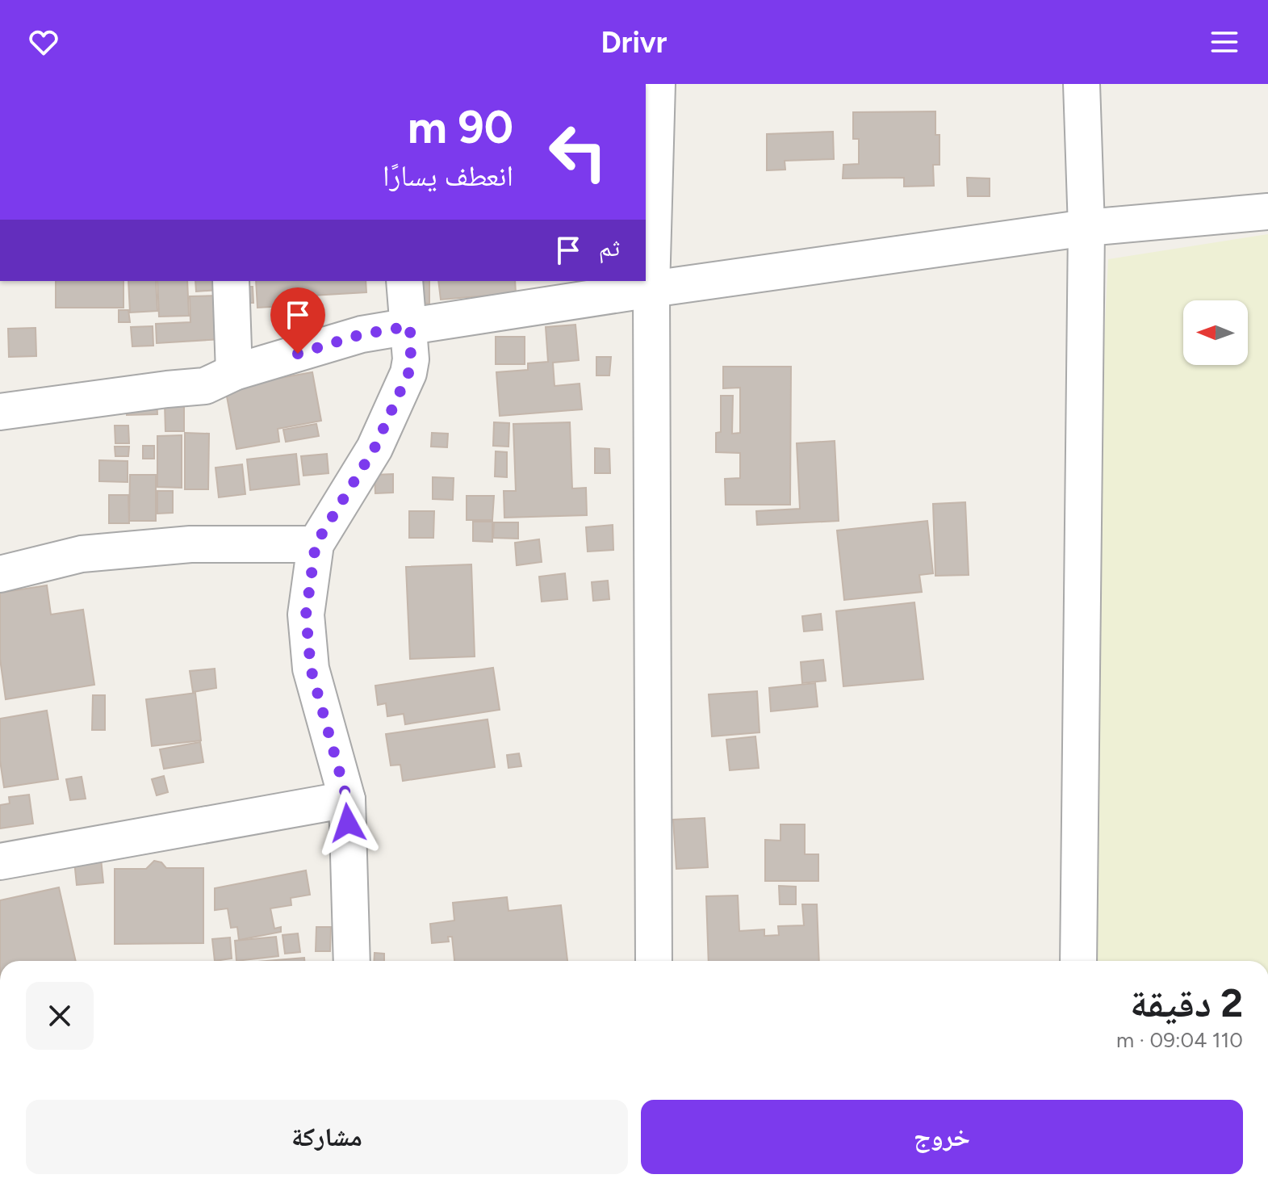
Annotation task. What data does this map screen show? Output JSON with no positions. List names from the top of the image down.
{
  "north": "left",
  "page": {
    "header": "Drivr",
    "turn": ["90 m", "انعطف يسارًا"],
    "then": "ثم",
    "heading": ["2 دقيقة", "110 m · 09:04"],
    "buttons": ["خروج", "مشاركة"]
  }
}
